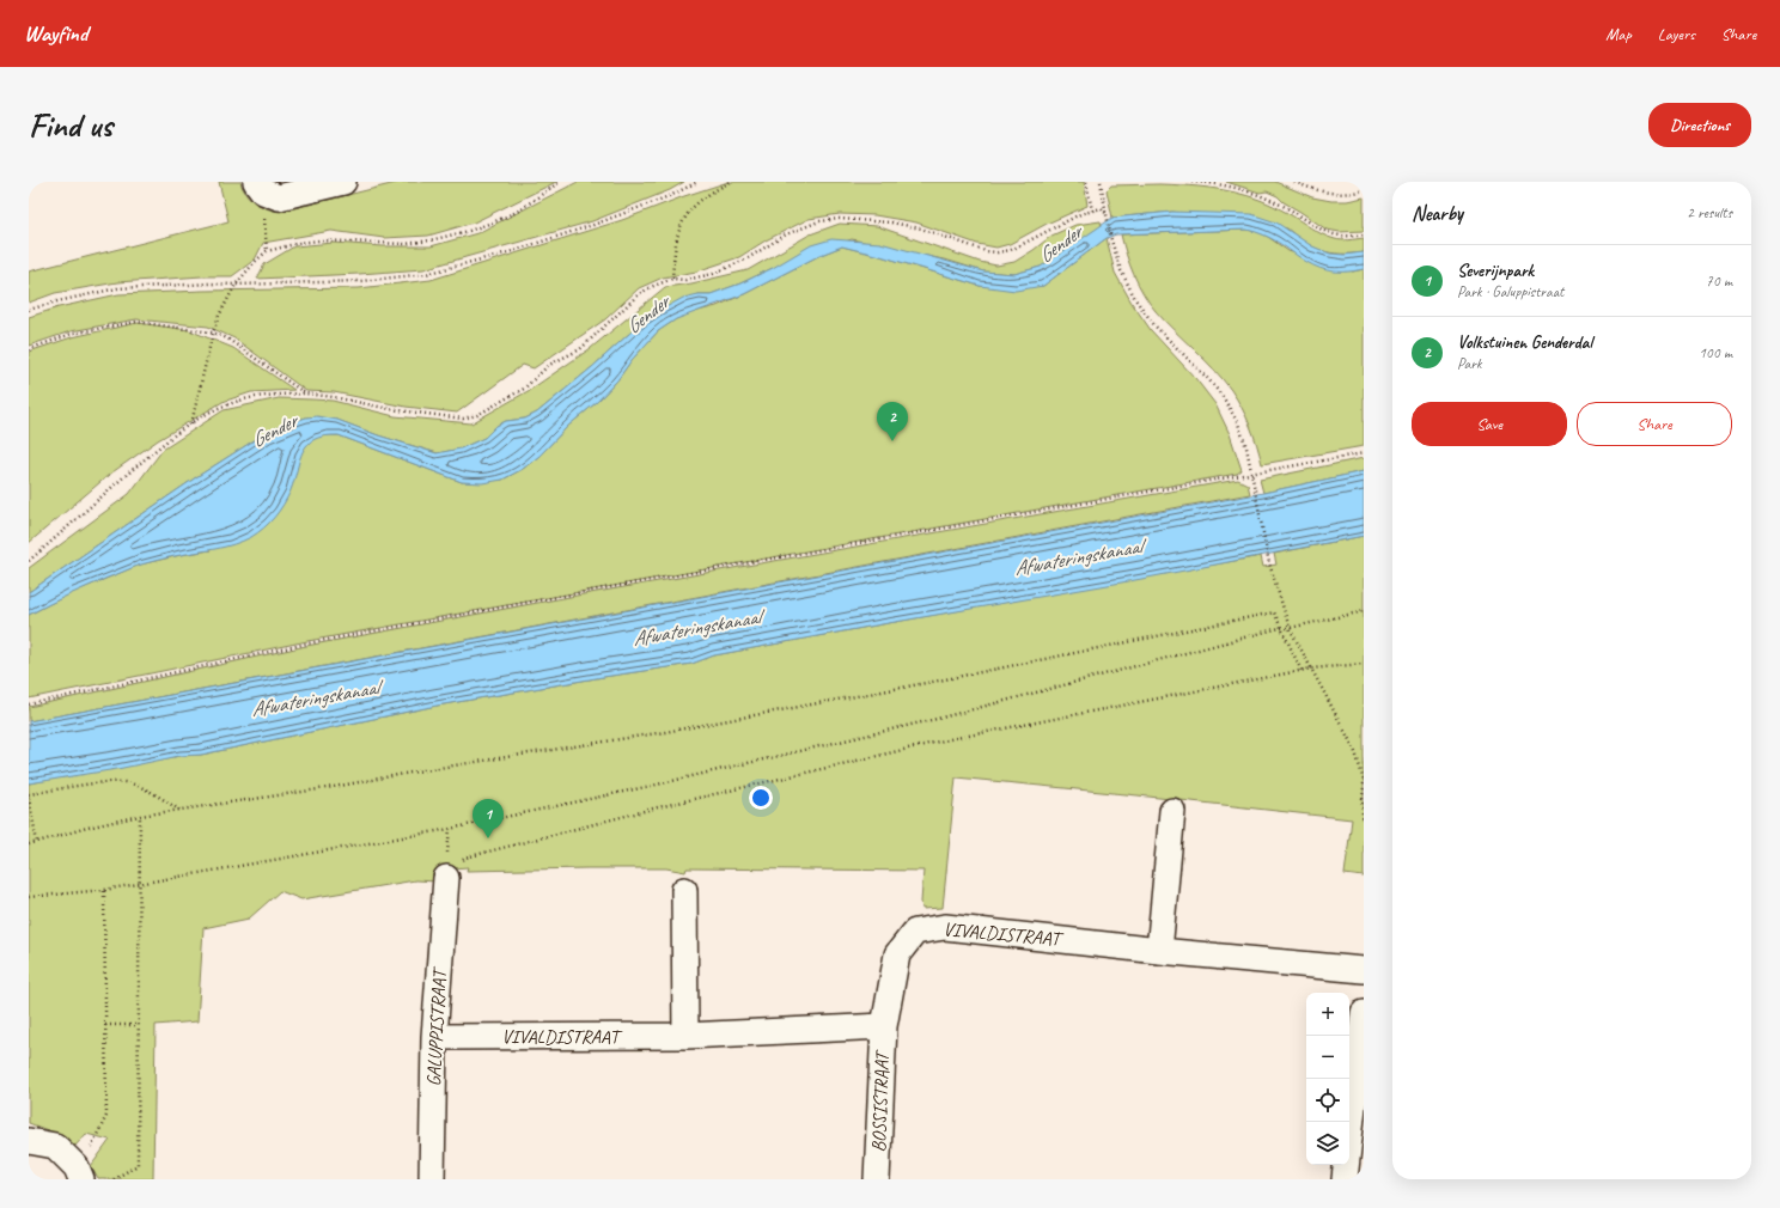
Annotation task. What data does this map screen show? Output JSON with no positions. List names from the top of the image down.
{
  "streets": {
    "street": ["VIVALDISTRAAT", "GALUPPISTRAAT", "BOSSISTRAAT"]
  },
  "crossings": [
    ["VIVALDISTRAAT", "GALUPPISTRAAT"],
    ["VIVALDISTRAAT", "BOSSISTRAAT"]
  ],
  "water": ["Gender", "Afwateringskanaal"],
  "page": {
    "header": "Wayfind",
    "nav": ["Map", "Layers", "Share"],
    "buttons": [
      "Directions",
      ["Save", "Share"]
    ],
    "title": "Find us",
    "heading": ["Nearby", "2 results"],
    "list": [
      {
        "mark": "1",
        "name": "Severijnpark",
        "note": "Park · Galuppistraat",
        "value": "70 m"
      },
      {
        "mark": "2",
        "name": "Volkstuinen Genderdal",
        "note": "Park",
        "value": "100 m"
      }
    ],
    "pins": ["2", "1"],
    "map_buttons": ["+", "−"]
  }
}
